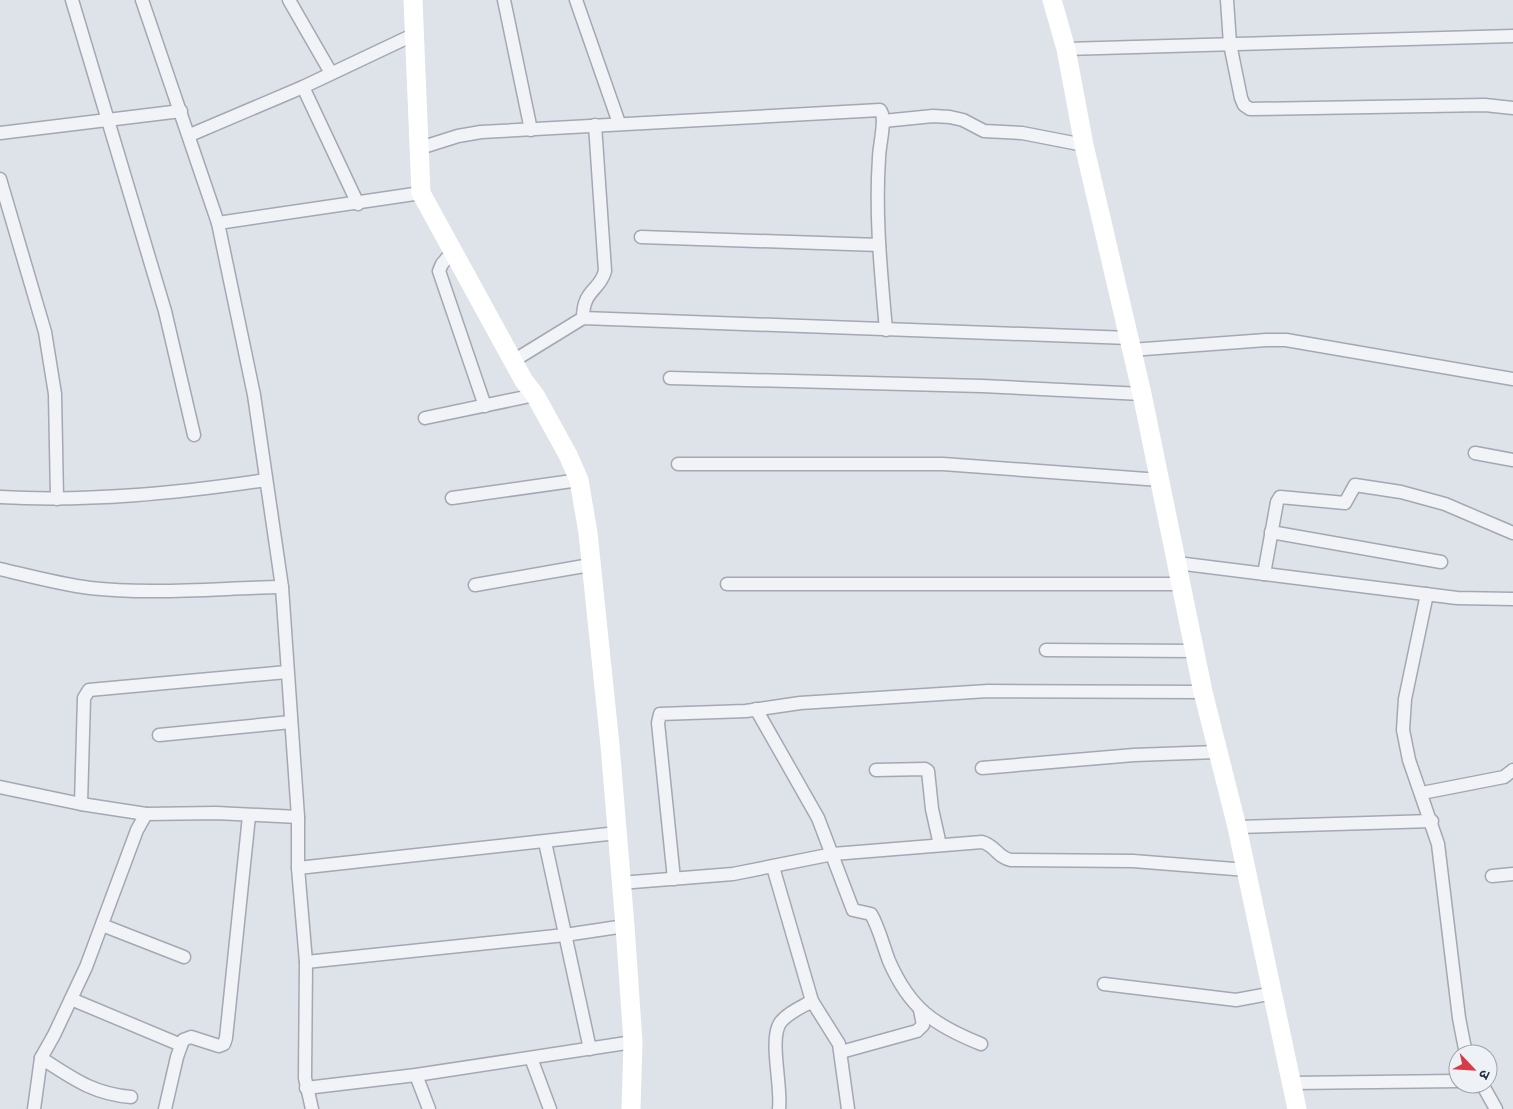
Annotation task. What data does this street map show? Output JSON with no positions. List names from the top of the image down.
{
  "north": "bottom right"
}
